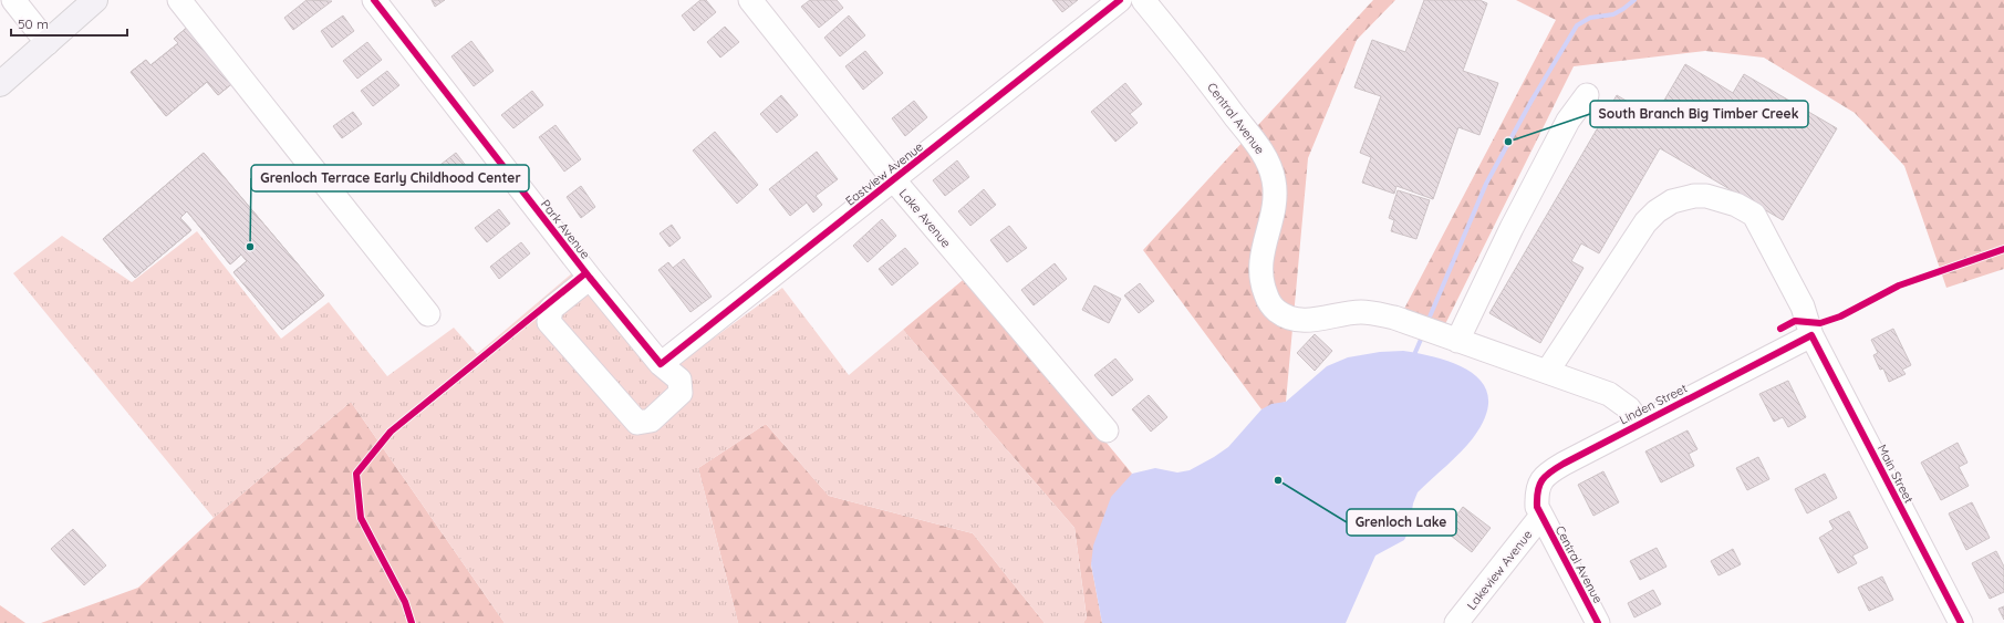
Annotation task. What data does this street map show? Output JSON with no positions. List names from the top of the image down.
{
  "streets": {
    "street": [
      "Central Avenue",
      "Eastview Avenue",
      "Lake Avenue",
      "Park Avenue",
      "Linden Street",
      "Main Street",
      "Lakeview Avenue"
    ]
  },
  "crossings": [
    ["Central Avenue", "Linden Street"],
    ["Central Avenue", "Main Street"],
    ["Central Avenue", "Lakeview Avenue"],
    ["Eastview Avenue", "Lake Avenue"],
    ["Eastview Avenue", "Park Avenue"],
    ["Linden Street", "Main Street"],
    ["Linden Street", "Lakeview Avenue"]
  ],
  "places": ["South Branch Big Timber Creek", "Grenloch Terrace Early Childhood Center", "Grenloch Lake"],
  "scale_bar": "50 m"
}
